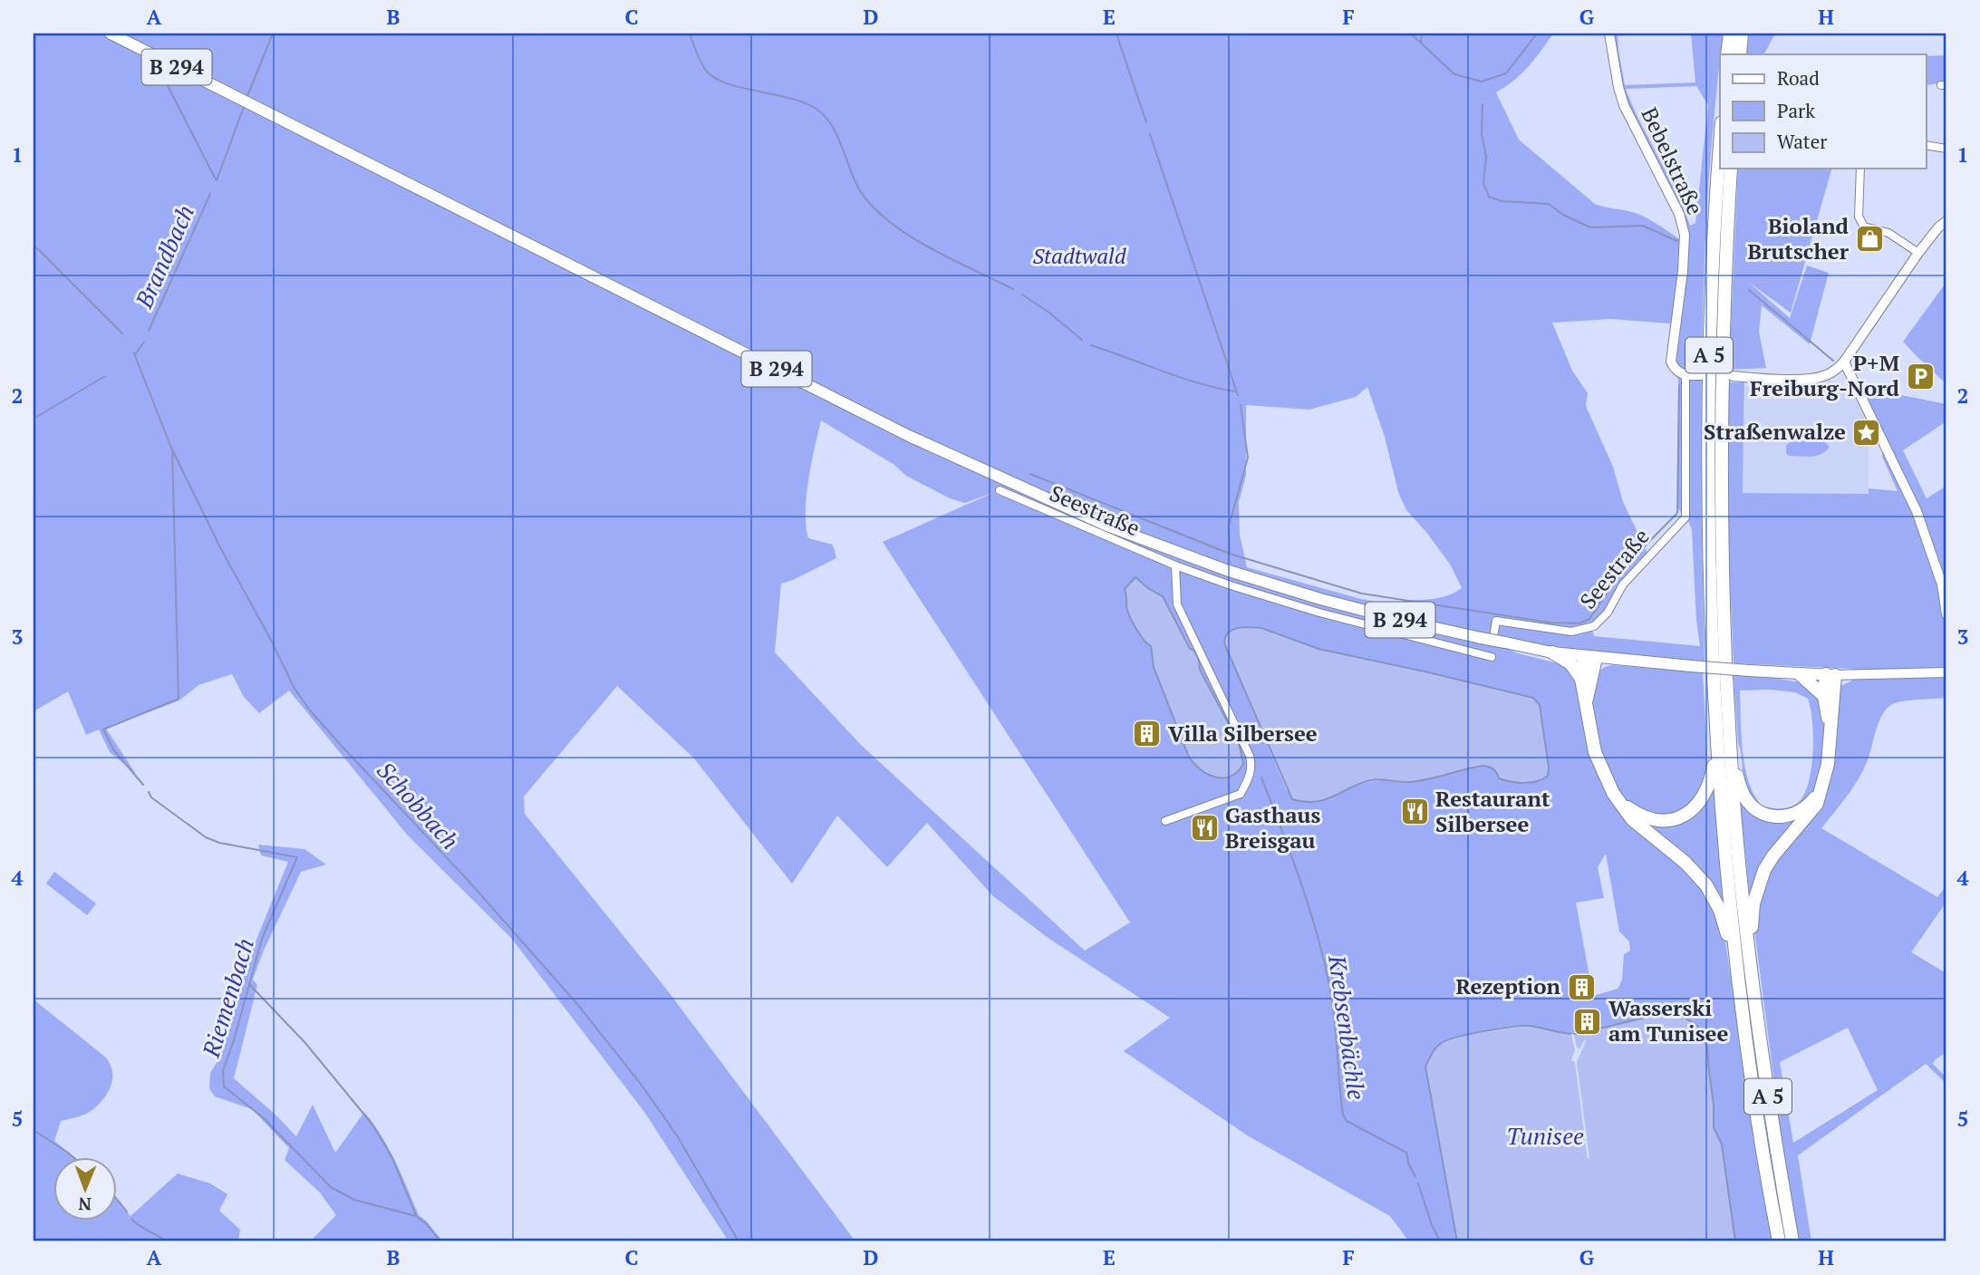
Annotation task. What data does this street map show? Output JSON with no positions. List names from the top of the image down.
{
  "streets": {
    "highway": ["A 5"],
    "main road": ["B 294"],
    "street": ["Bebelstraße", "Seestraße"]
  },
  "crossings": [
    ["Bebelstraße", "Seestraße"]
  ],
  "water": [
    "Brandbach",
    "Schobbach",
    "Riemenbach",
    "Krebsenbächle",
    "Tunisee"
  ],
  "parks": ["Stadtwald"],
  "places": {
    "shop": ["Bioland Brutscher"],
    "parking": ["P+M Freiburg-Nord"],
    "place": ["Straßenwalze"],
    "building": ["Villa Silbersee", "Rezeption", "Wasserski am Tunisee"],
    "restaurant": ["Restaurant Silbersee", "Gasthaus Breisgau"]
  },
  "legend": ["Road", "Park", "Water"],
  "north": "bottom",
  "grid": {
    "columns": [
      "A",
      "B",
      "C",
      "D",
      "E",
      "F",
      "G",
      "H"
    ],
    "rows": [
      "1",
      "2",
      "3",
      "4",
      "5"
    ]
  }
}
